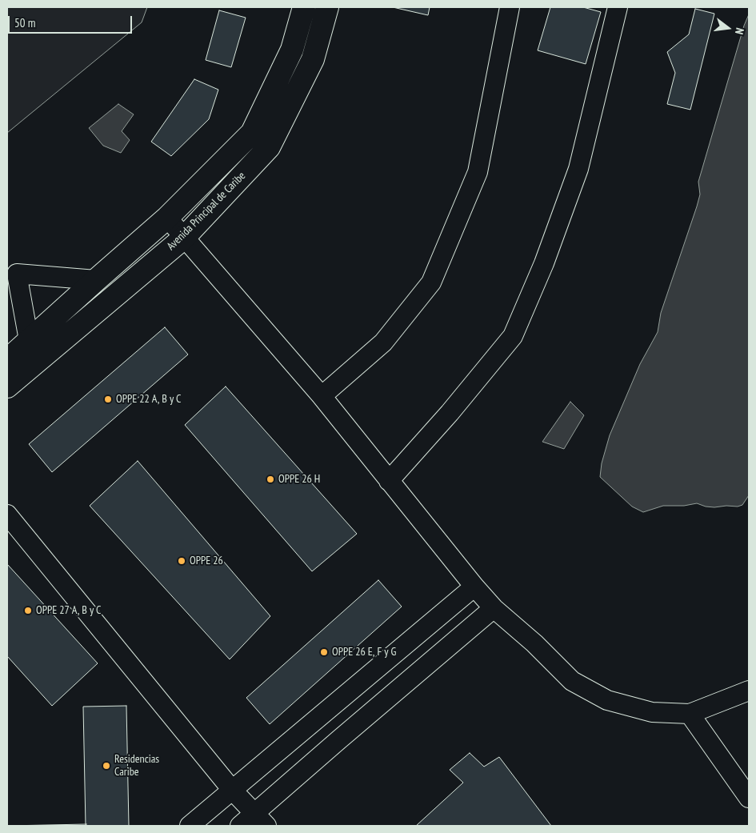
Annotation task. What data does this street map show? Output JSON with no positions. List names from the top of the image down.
{
  "streets": {
    "main road": ["Avenida Principal de Caribe"]
  },
  "places": [
    "OPPE 22 A, B y C",
    "OPPE 26 H",
    "OPPE 26",
    "OPPE 27 A, B y C",
    "OPPE 26 E, F y G",
    "Residencias Caribe"
  ],
  "scale_bar": "50 m",
  "north": "right"
}
